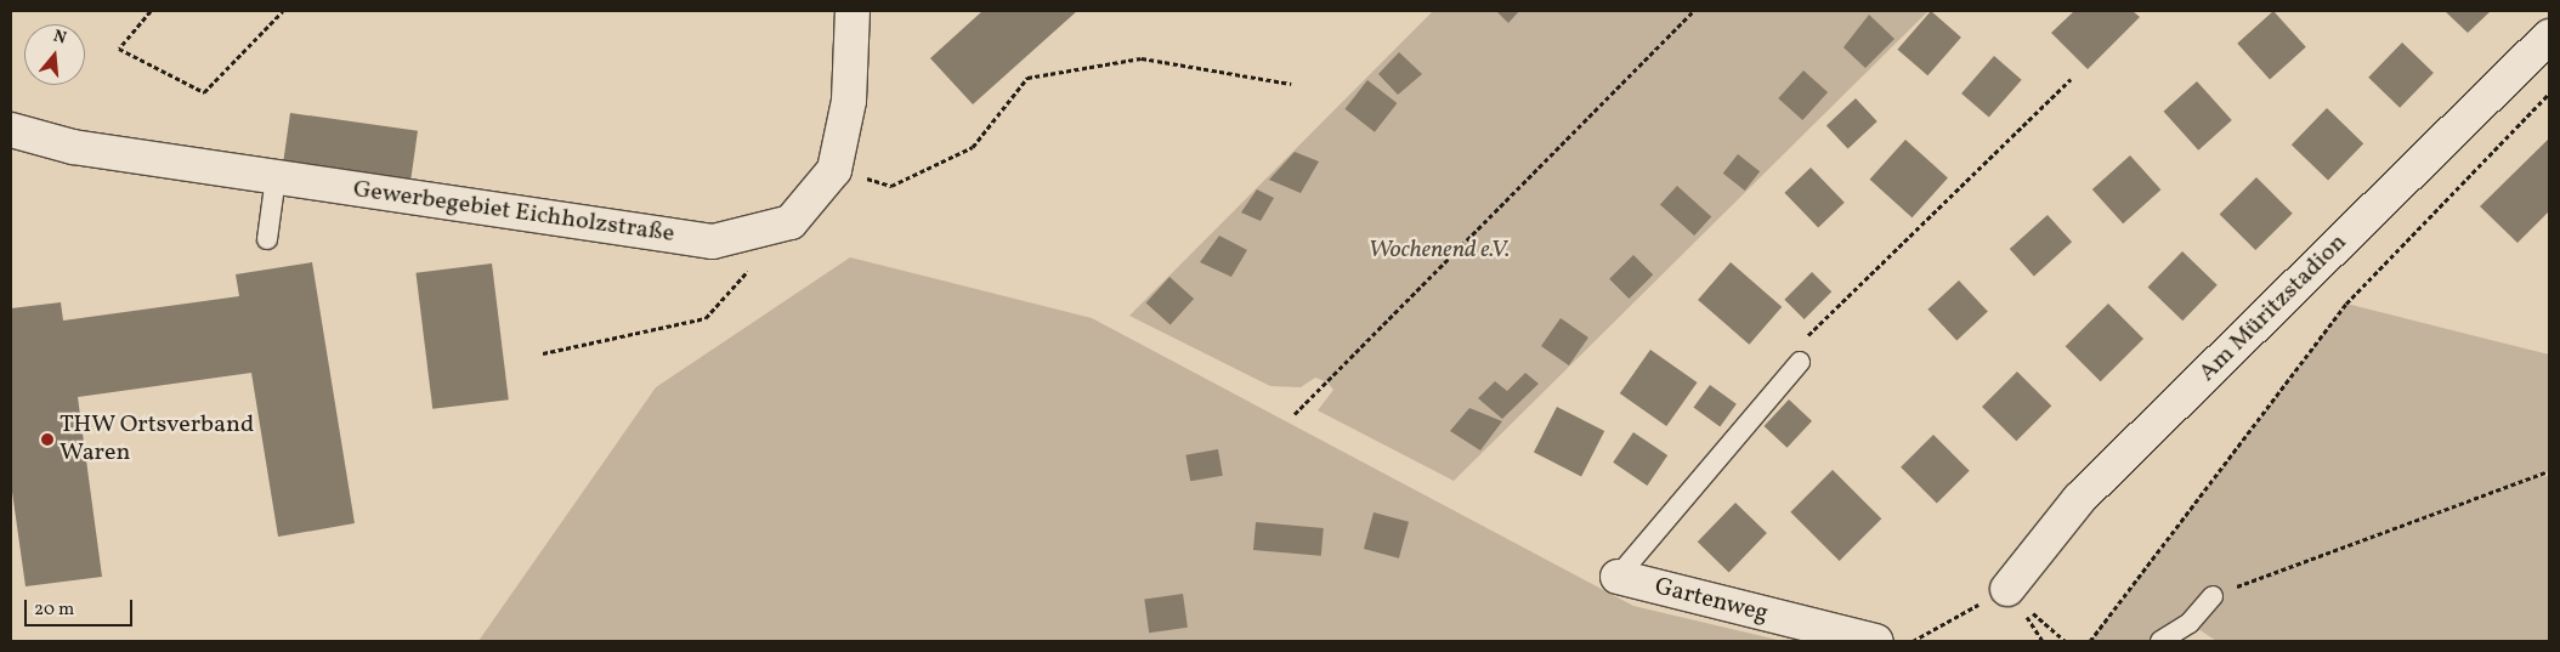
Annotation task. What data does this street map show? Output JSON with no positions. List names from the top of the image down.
{
  "streets": {
    "street": ["Gewerbegebiet Eichholzstraße", "Am Müritzstadion", "Gartenweg"]
  },
  "parks": ["Wochenend e.V."],
  "places": ["THW Ortsverband Waren"],
  "scale_bar": "20 m",
  "north": "top"
}
